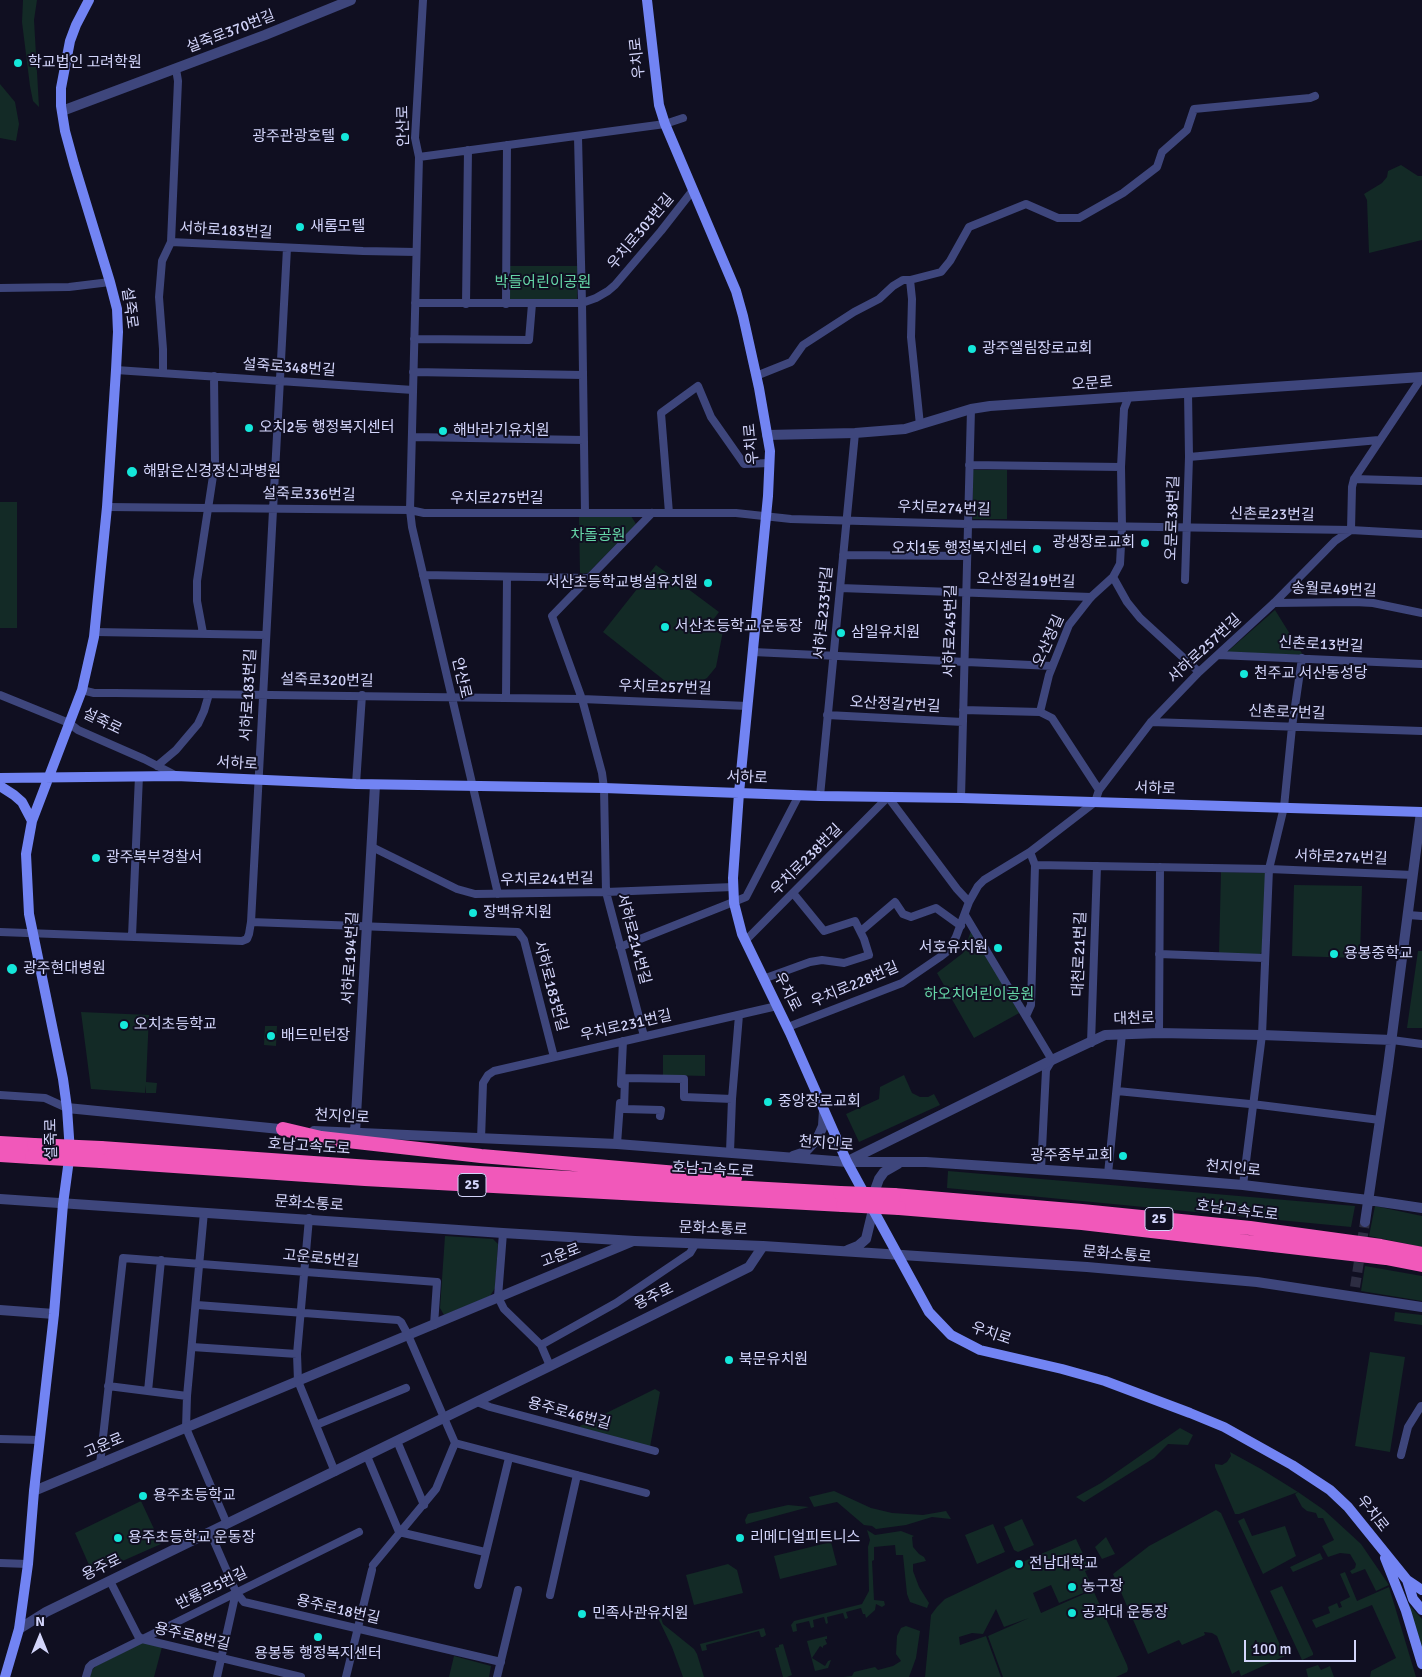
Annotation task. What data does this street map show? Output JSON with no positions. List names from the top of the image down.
{
  "streets": {
    "highway": ["호남고속도로", "25"],
    "main road": ["우치로", "설죽로", "서하로"],
    "street": [
      "설죽로370번길",
      "안산로",
      "서하로183번길",
      "우치로303번길",
      "설죽로348번길",
      "오문로",
      "설죽로336번길",
      "우치로275번길",
      "우치로274번길",
      "신촌로23번길",
      "오문로38번길",
      "오산정길19번길",
      "송월로49번길",
      "서하로233번길",
      "서하로245번길",
      "오산정길",
      "신촌로13번길",
      "서하로257번길",
      "설죽로320번길",
      "우치로257번길",
      "오산정길7번길",
      "신촌로7번길",
      "서하로274번길",
      "우치로238번길",
      "우치로241번길",
      "서하로214번길",
      "대천로21번길",
      "서하로194번길",
      "우치로228번길",
      "대천로",
      "우치로231번길",
      "천지인로",
      "문화소통로",
      "고운로",
      "고운로5번길",
      "용주로",
      "용주로46번길",
      "반룡로5번길",
      "용주로18번길",
      "용주로8번길"
    ]
  },
  "crossings": [
    ["설죽로370번길", "서하로183번길"],
    ["설죽로370번길", "설죽로"],
    ["우치로", "우치로303번길"],
    ["우치로", "오문로"],
    ["우치로", "우치로275번길"],
    ["우치로", "우치로274번길"],
    ["우치로", "우치로257번길"],
    ["우치로", "서하로"],
    ["우치로", "우치로238번길"],
    ["우치로", "우치로241번길"],
    ["우치로", "우치로228번길"],
    ["우치로", "대천로"],
    ["우치로", "우치로231번길"],
    ["우치로", "천지인로"],
    ["우치로", "문화소통로"],
    ["안산로", "우치로303번길"],
    ["안산로", "설죽로348번길"],
    ["안산로", "설죽로336번길"],
    ["안산로", "우치로275번길"],
    ["안산로", "설죽로320번길"],
    ["안산로", "우치로257번길"],
    ["안산로", "서하로"],
    ["서하로183번길", "설죽로348번길"],
    ["서하로183번길", "설죽로336번길"],
    ["서하로183번길", "설죽로320번길"],
    ["서하로183번길", "서하로"],
    ["서하로183번길", "서하로194번길"],
    ["서하로183번길", "우치로231번길"],
    ["설죽로", "설죽로348번길"],
    ["설죽로", "설죽로336번길"],
    ["설죽로", "설죽로320번길"],
    ["설죽로", "서하로"],
    ["설죽로", "천지인로"],
    ["설죽로", "문화소통로"],
    ["설죽로", "고운로"],
    ["설죽로", "용주로"],
    ["오문로", "오문로38번길"],
    ["오문로", "서하로233번길"],
    ["오문로", "서하로245번길"],
    ["설죽로336번길", "우치로275번길"],
    ["우치로275번길", "우치로274번길"],
    ["우치로274번길", "신촌로23번길"],
    ["우치로274번길", "서하로233번길"],
    ["우치로274번길", "서하로245번길"],
    ["신촌로23번길", "오문로38번길"],
    ["신촌로23번길", "서하로257번길"],
    ["오산정길19번길", "서하로233번길"],
    ["오산정길19번길", "서하로245번길"],
    ["오산정길19번길", "오산정길"],
    ["송월로49번길", "서하로257번길"],
    ["서하로233번길", "오산정길7번길"],
    ["서하로233번길", "서하로"],
    ["서하로245번길", "오산정길7번길"],
    ["서하로245번길", "서하로"],
    ["신촌로13번길", "서하로257번길"],
    ["신촌로13번길", "서하로274번길"],
    ["서하로257번길", "신촌로7번길"],
    ["서하로257번길", "서하로"],
    ["서하로257번길", "우치로228번길"],
    ["설죽로320번길", "우치로257번길"],
    ["신촌로7번길", "서하로274번길"],
    ["서하로", "서하로274번길"],
    ["서하로", "우치로238번길"],
    ["서하로", "서하로214번길"],
    ["서하로", "서하로194번길"],
    ["서하로", "우치로228번길"],
    ["서하로", "대천로"],
    ["서하로", "천지인로"],
    ["서하로274번길", "대천로"],
    ["서하로274번길", "천지인로"],
    ["우치로241번길", "서하로214번길"],
    ["우치로241번길", "서하로194번길"],
    ["서하로214번길", "우치로231번길"],
    ["대천로21번길", "대천로"],
    ["서하로194번길", "천지인로"],
    ["대천로", "천지인로"],
    ["우치로231번길", "천지인로"],
    ["문화소통로", "고운로"],
    ["문화소통로", "용주로"],
    ["고운로", "고운로5번길"],
    ["용주로", "용주로46번길"],
    ["용주로", "용주로8번길"],
    ["반룡로5번길", "용주로18번길"],
    ["반룡로5번길", "용주로8번길"]
  ],
  "parks": ["박들어린이공원", "차돌공원", "하오치어린이공원"],
  "places": [
    "학교법인 고려학원",
    "광주관광호텔",
    "새롬모텔",
    "광주엘림장로교회",
    "오치2동 행정복지센터",
    "해바라기유치원",
    "해맑은신경정신과병원",
    "광생장로교회",
    "오치1동 행정복지센터",
    "서산초등학교병설유치원",
    "서산초등학교 운동장",
    "삼일유치원",
    "천주교 서산동성당",
    "광주북부경찰서",
    "장백유치원",
    "서호유치원",
    "용봉중학교",
    "광주현대병원",
    "오치초등학교",
    "배드민턴장",
    "중앙장로교회",
    "광주중부교회",
    "북문유치원",
    "용주초등학교",
    "용주초등학교 운동장",
    "리메디얼피트니스",
    "전남대학교",
    "농구장",
    "공과대 운동장",
    "민족사관유치원",
    "용봉동 행정복지센터"
  ],
  "scale_bar": "100 m",
  "north": "top"
}
